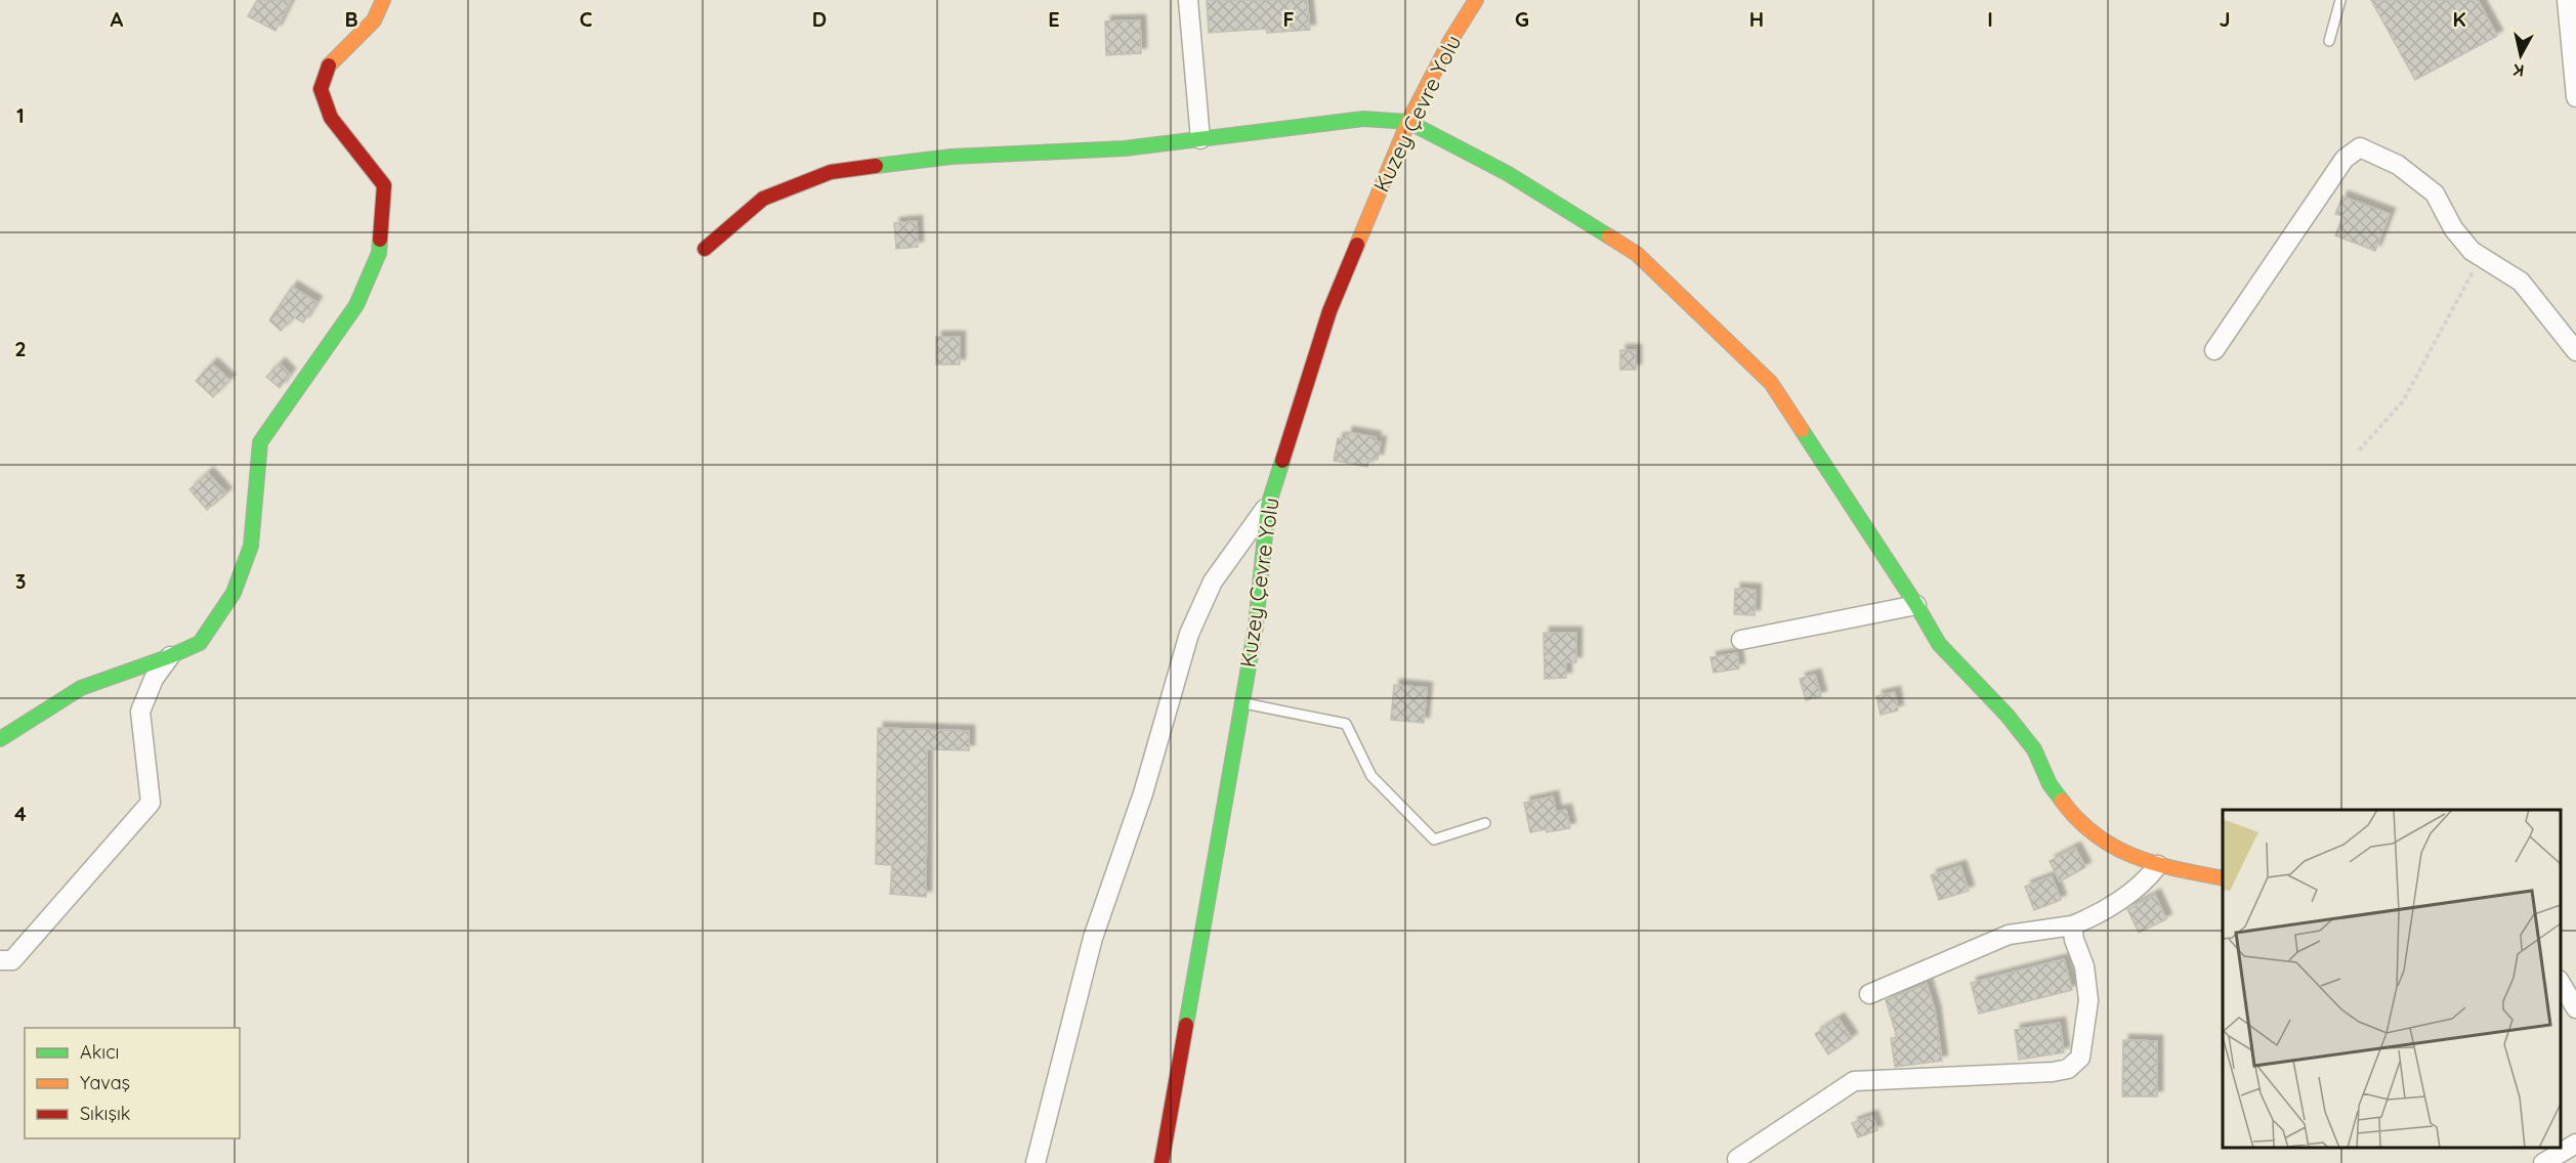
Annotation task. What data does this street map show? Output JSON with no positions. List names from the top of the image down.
{
  "streets": {
    "street": ["Kuzey Çevre Yolu"]
  },
  "legend": ["Akıcı", "Yavaş", "Sıkışık"],
  "north": "bottom",
  "grid": {
    "columns": [
      "A",
      "B",
      "C",
      "D",
      "E",
      "F",
      "G",
      "H",
      "I",
      "J",
      "K"
    ],
    "rows": [
      "1",
      "2",
      "3",
      "4"
    ]
  }
}
